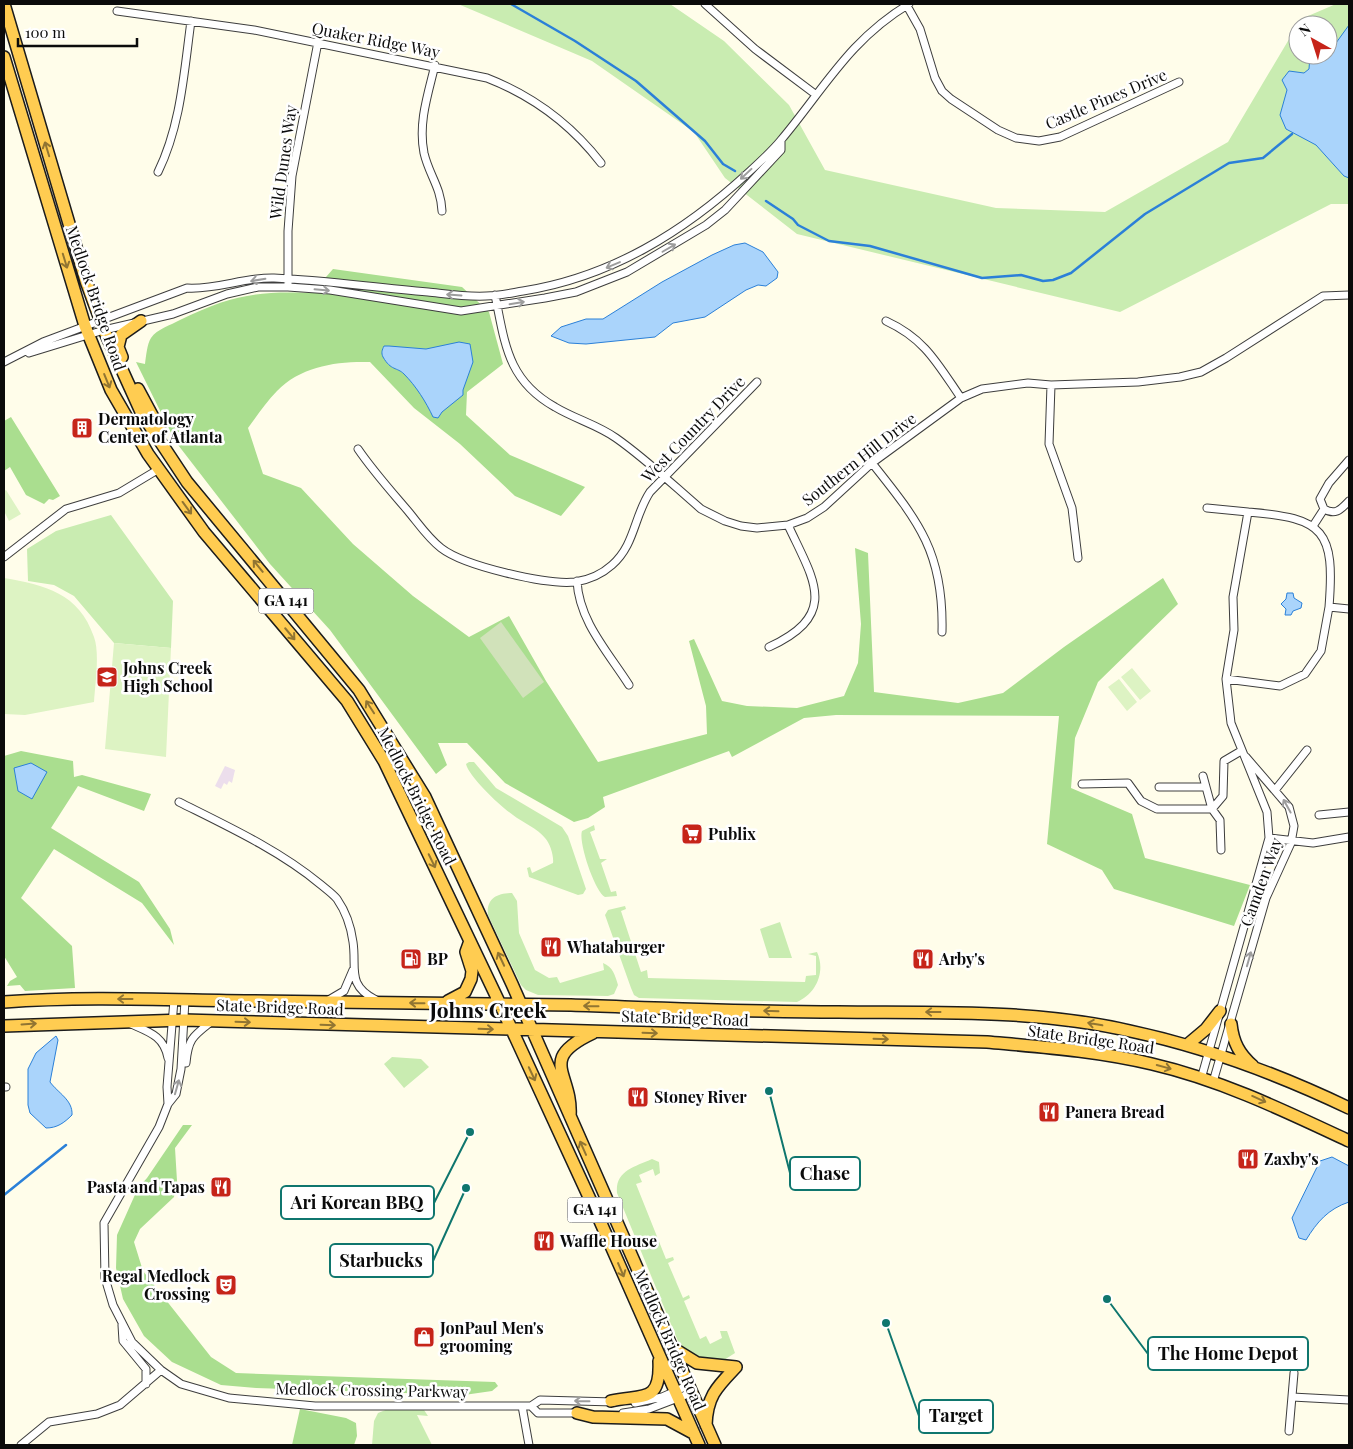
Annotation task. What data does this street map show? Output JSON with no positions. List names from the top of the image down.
{
  "streets": {
    "highway": ["Medlock Bridge Road", "GA 141", "State Bridge Road"],
    "street": [
      "Quaker Ridge Way",
      "Castle Pines Drive",
      "Wild Dunes Way",
      "West Country Drive",
      "Southern Hill Drive",
      "Camden Way",
      "Medlock Crossing Parkway"
    ]
  },
  "crossings": [
    ["Quaker Ridge Way", "Wild Dunes Way"],
    ["Medlock Bridge Road", "State Bridge Road"],
    ["Medlock Bridge Road", "Medlock Crossing Parkway"],
    ["West Country Drive", "Southern Hill Drive"],
    ["Camden Way", "State Bridge Road"],
    ["State Bridge Road", "Medlock Crossing Parkway"]
  ],
  "districts": ["Johns Creek"],
  "places": {
    "building": ["Dermatology Center of Atlanta"],
    "school or university": ["Johns Creek High School"],
    "supermarket": ["Publix"],
    "restaurant": [
      "Whataburger",
      "Arby's",
      "Stoney River",
      "Panera Bread",
      "Zaxby's",
      "Pasta and Tapas",
      "Waffle House"
    ],
    "fuel station": ["BP"],
    "other": [
      "Chase",
      "Ari Korean BBQ",
      "Starbucks",
      "The Home Depot",
      "Target"
    ],
    "theatre": ["Regal Medlock Crossing"],
    "shop": ["JonPaul Men's grooming"]
  },
  "scale_bar": "100 m",
  "north": "top left"
}
